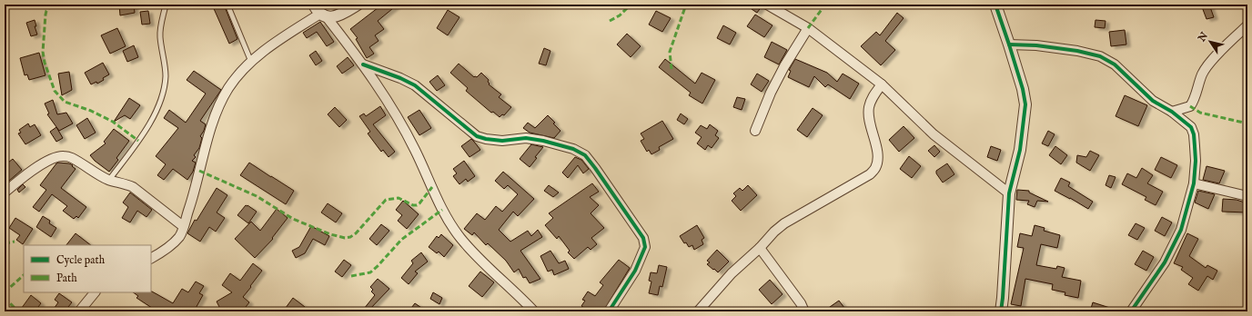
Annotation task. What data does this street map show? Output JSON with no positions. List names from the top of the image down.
{
  "legend": ["Cycle path", "Path"],
  "north": "top left"
}
